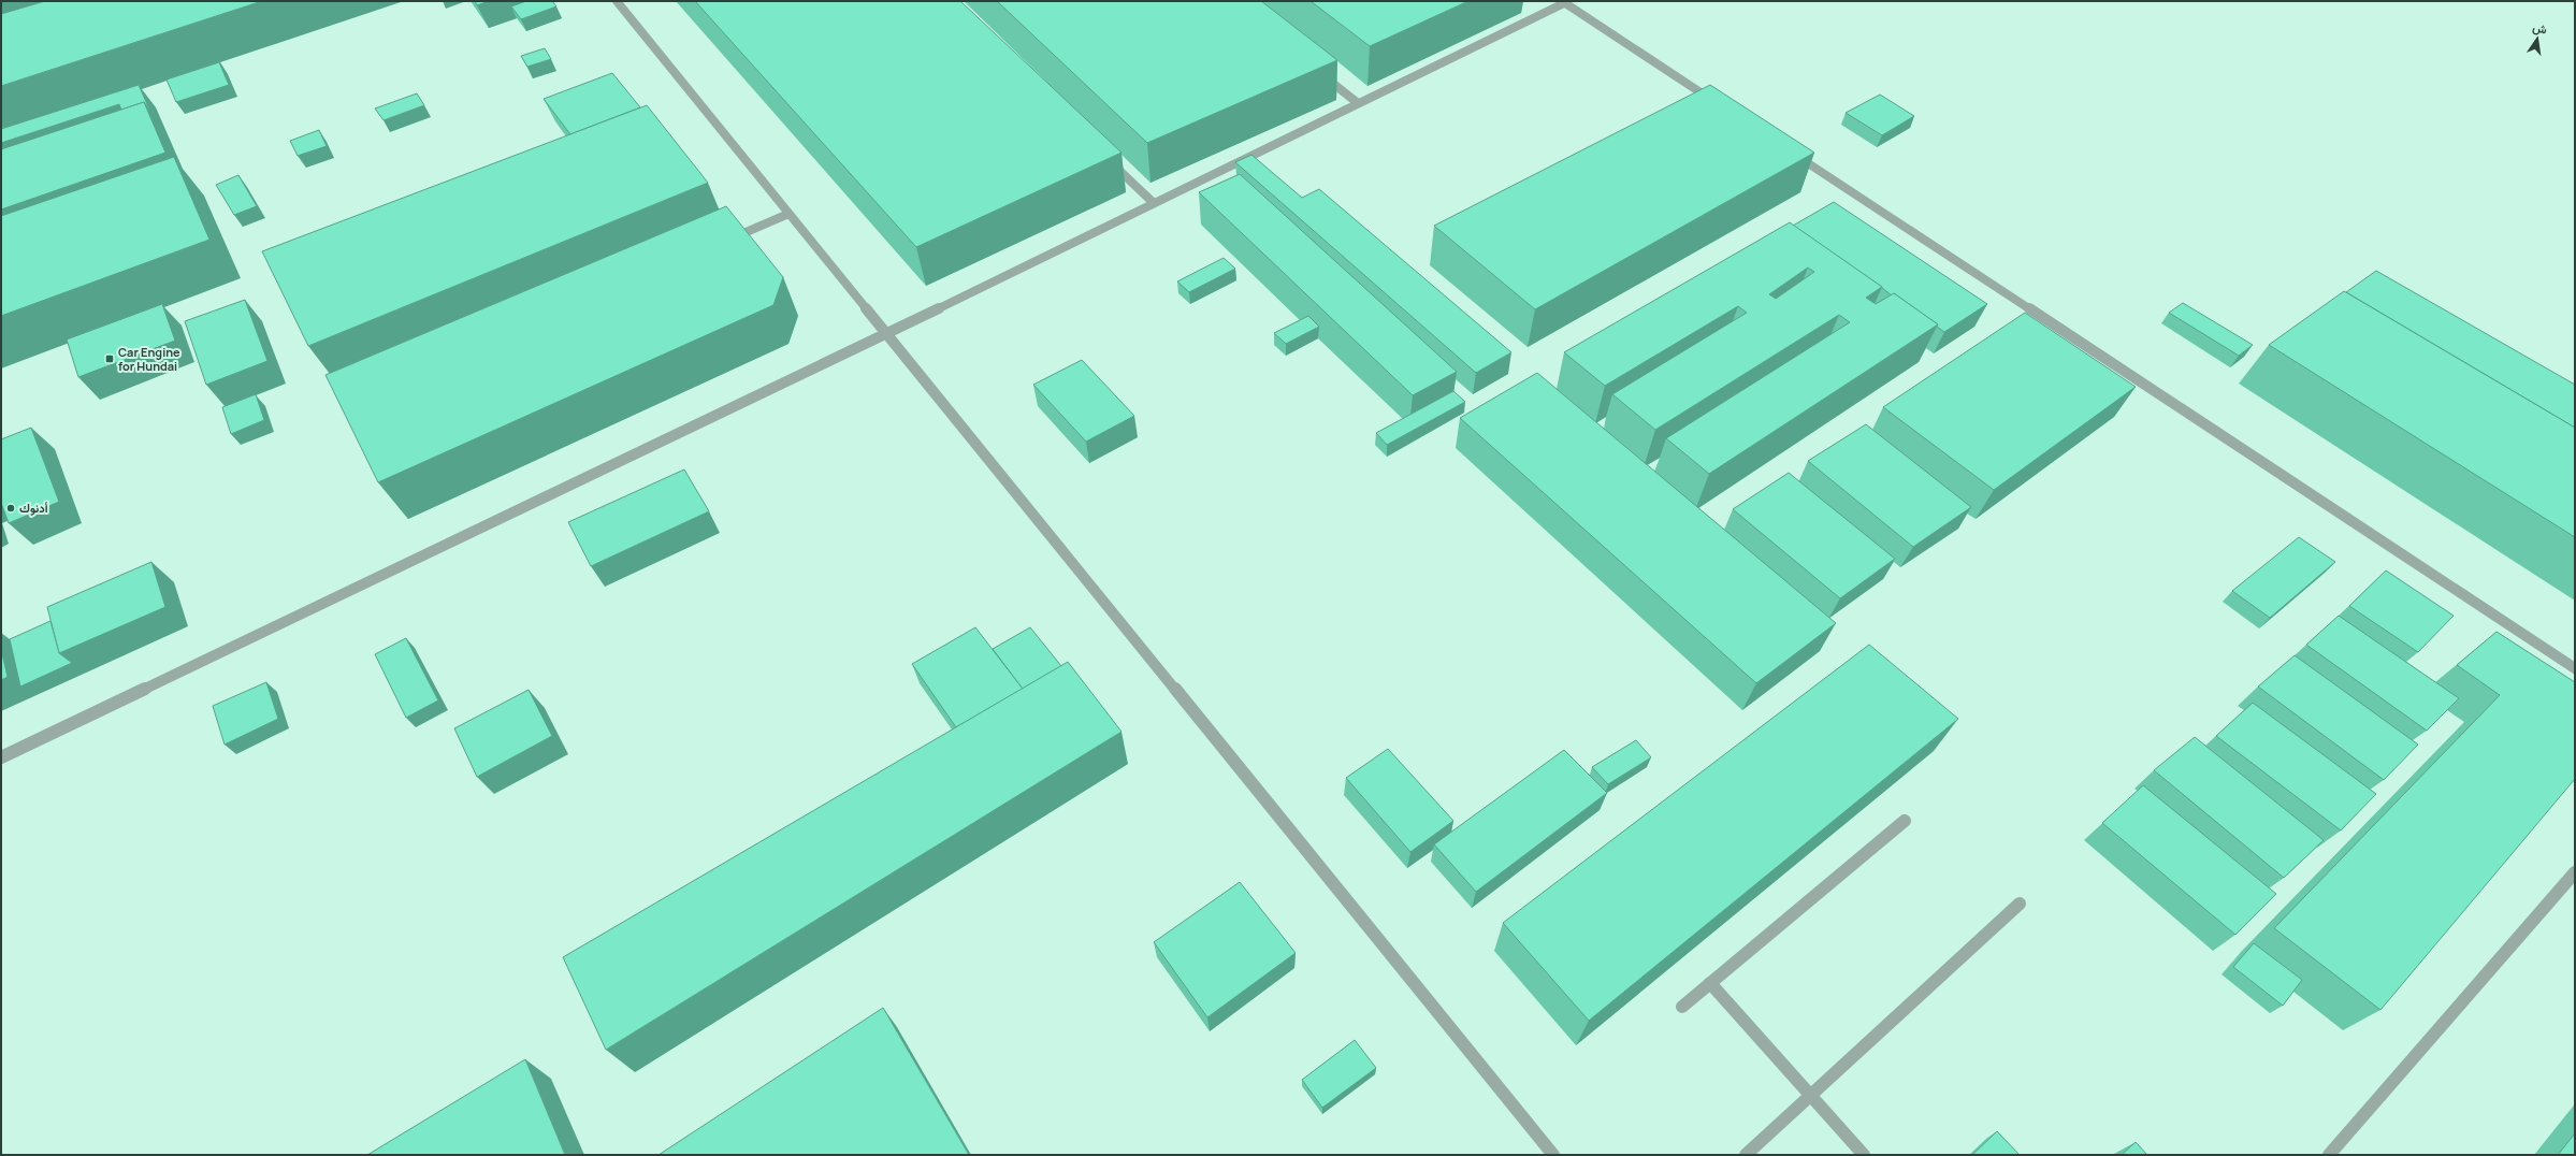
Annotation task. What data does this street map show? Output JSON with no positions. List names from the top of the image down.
{
  "places": {
    "transit": ["Car Engine for Hundai"],
    "other": ["أدنوك"]
  },
  "north": "top"
}
